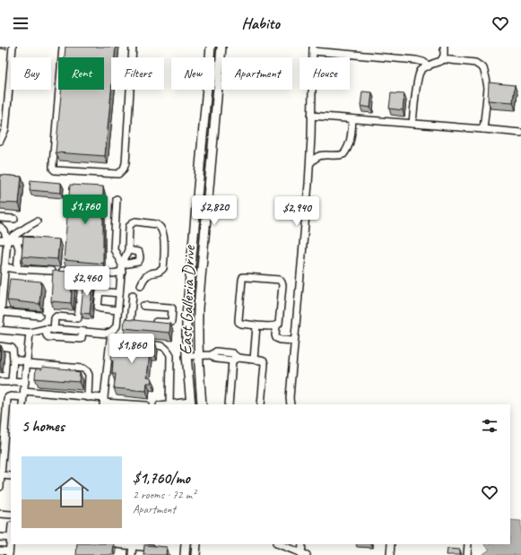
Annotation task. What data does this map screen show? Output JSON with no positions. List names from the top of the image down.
{
  "streets": {
    "main road": ["East Galleria Drive"]
  },
  "page": {
    "header": "Habito",
    "chip": [
      "Buy",
      "Rent",
      "Filters",
      "New",
      "Apartment",
      "House"
    ],
    "price": [
      "$1,760",
      "$2,820",
      "$2,940",
      "$2,460",
      "$1,860"
    ],
    "heading": "5 homes",
    "list": [
      {
        "name": "$1,760/mo",
        "note": "2 rooms · 72 m² · Apartment"
      }
    ]
  }
}
